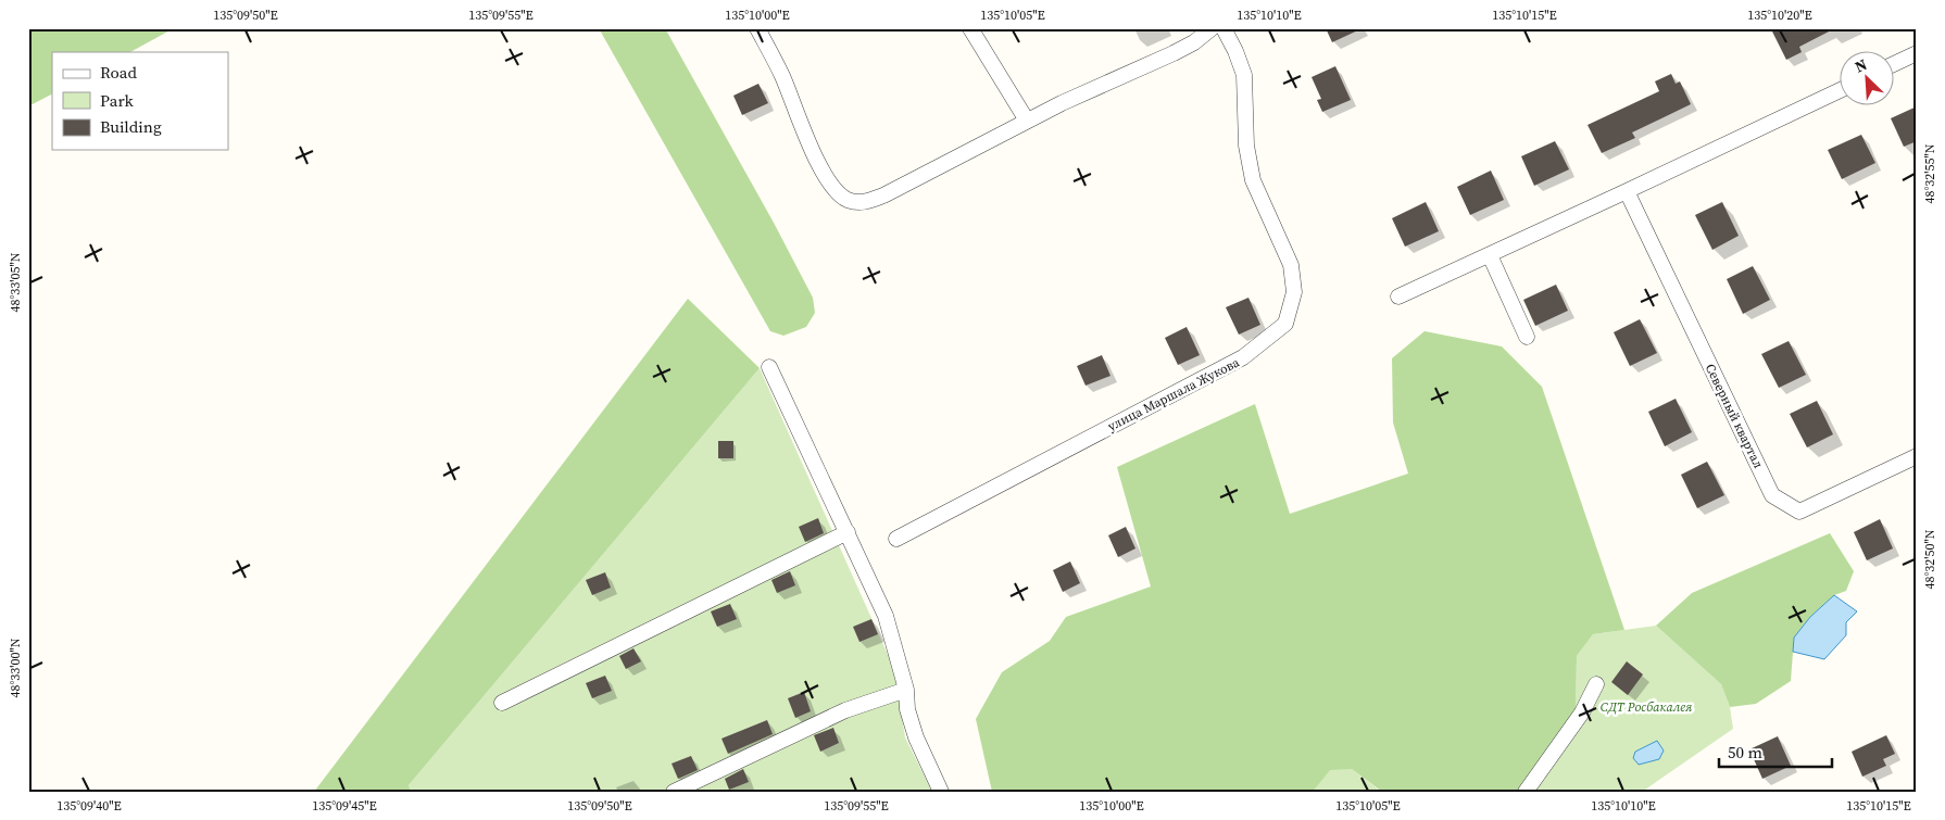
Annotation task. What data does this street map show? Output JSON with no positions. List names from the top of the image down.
{
  "streets": {
    "street": ["улица Маршала Жукова", "Северный квартал"]
  },
  "parks": ["СДТ Росбакалея"],
  "legend": ["Road", "Park", "Building"],
  "scale_bar": "50 m",
  "north": "top left",
  "coordinates": [
    "135°09'50\"E",
    "135°09'55\"E",
    "135°10'00\"E",
    "135°10'05\"E",
    "135°10'10\"E",
    "135°10'15\"E",
    "135°10'20\"E",
    "48°32'55\"N",
    "48°33'05\"N",
    "48°32'50\"N",
    "48°33'00\"N",
    "135°09'40\"E",
    "135°09'45\"E"
  ]
}
